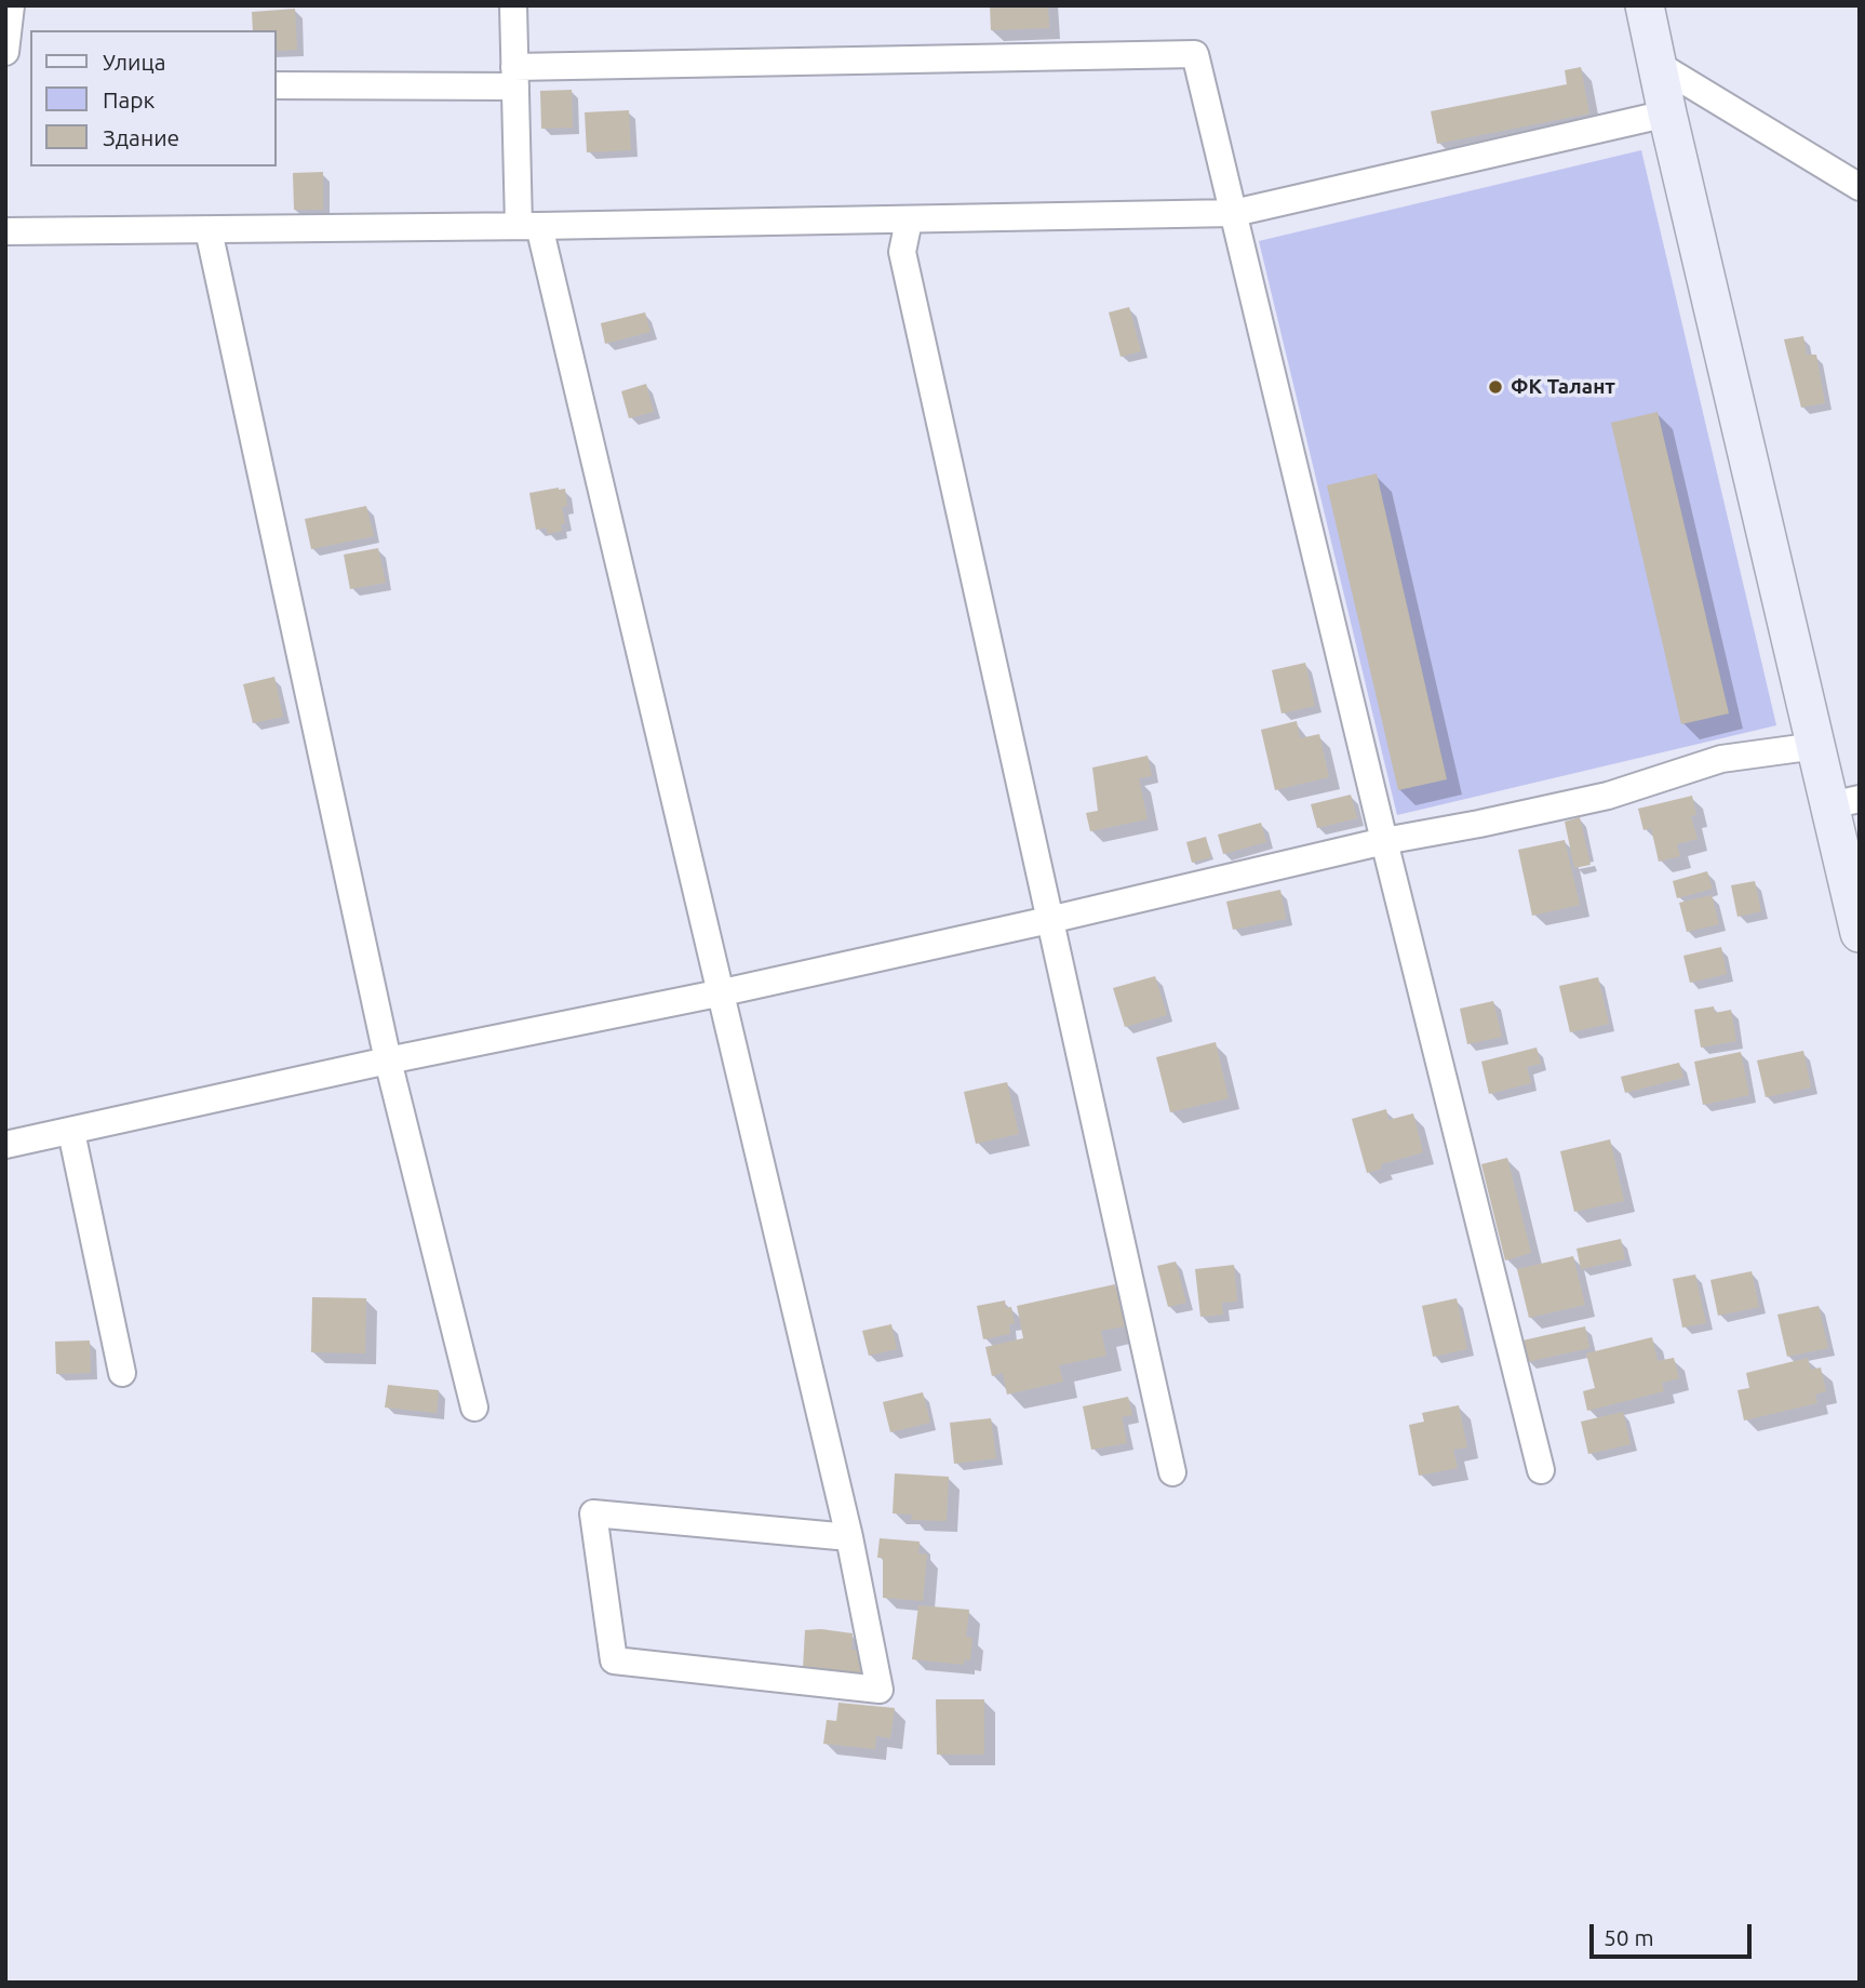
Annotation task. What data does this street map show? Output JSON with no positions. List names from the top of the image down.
{
  "places": ["ФК Талант"],
  "legend": ["Улица", "Парк", "Здание"],
  "scale_bar": "50 m"
}
